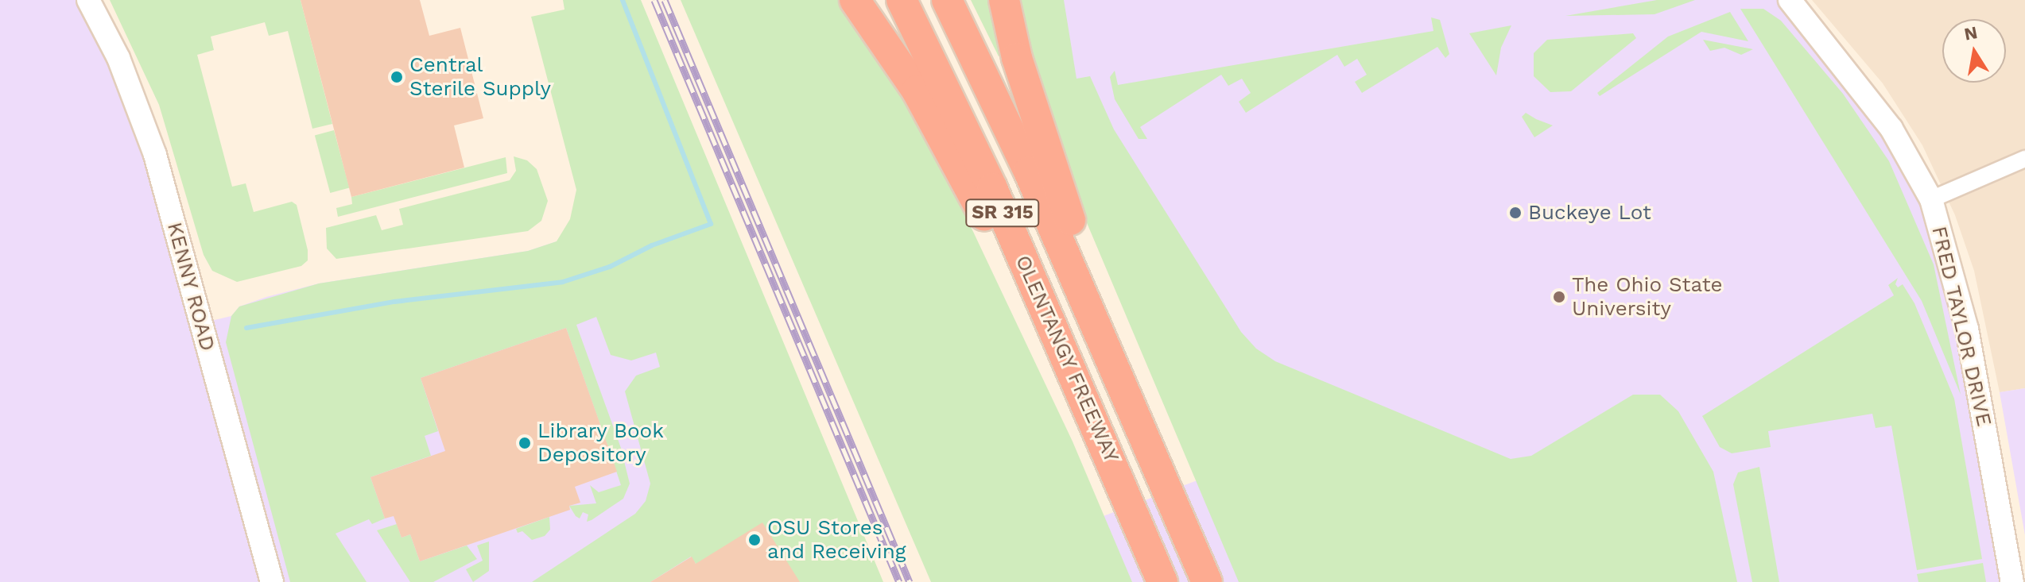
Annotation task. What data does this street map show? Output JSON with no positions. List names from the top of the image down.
{
  "streets": {
    "highway": ["SR 315", "OLENTANGY FREEWAY"],
    "street": ["KENNY ROAD", "FRED TAYLOR DRIVE"]
  },
  "places": [
    "Central Sterile Supply",
    "Buckeye Lot",
    "The Ohio State University",
    "Library Book Depository",
    "OSU Stores and Receiving"
  ],
  "north": "top"
}
